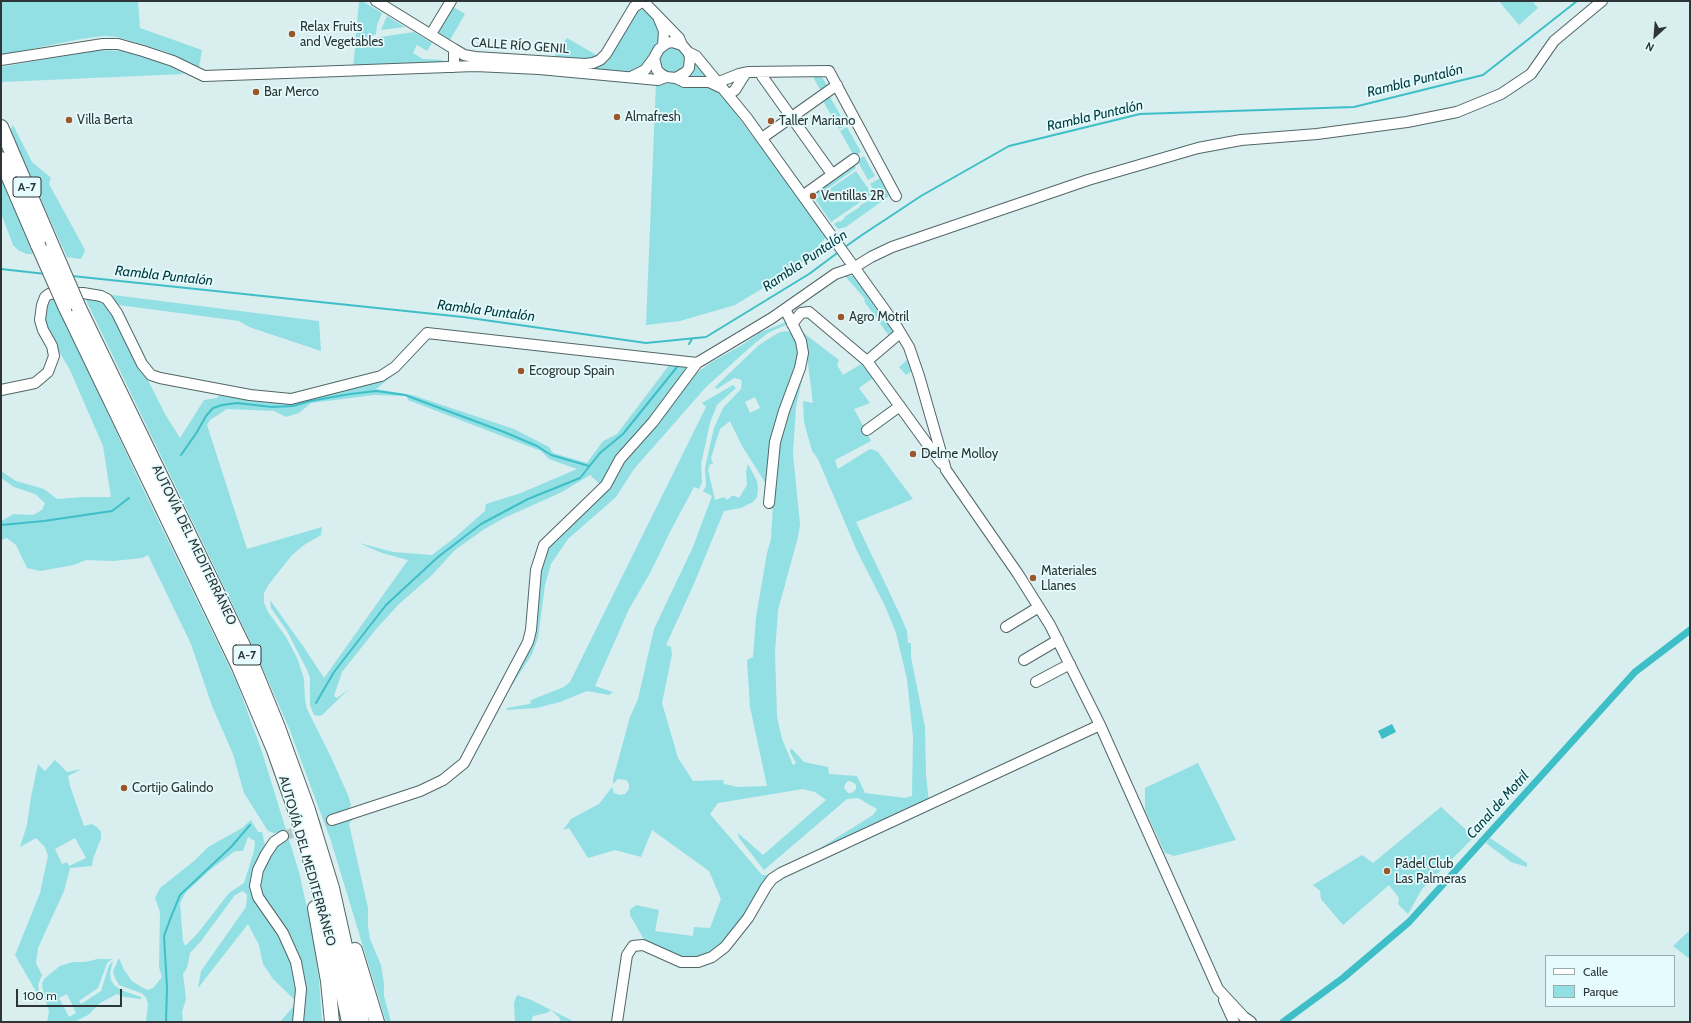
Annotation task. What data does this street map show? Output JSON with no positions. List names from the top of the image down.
{
  "streets": {
    "highway": ["A-7", "AUTOVÍA DEL MEDITERRÁNEO"],
    "street": ["CALLE RÍO GENIL"]
  },
  "water": ["Rambla Puntalón", "Canal de Motril"],
  "places": [
    "Relax Fruits and Vegetables",
    "Bar Merco",
    "Almafresh",
    "Villa Berta",
    "Taller Mariano",
    "Ventillas 2R",
    "Agro Motril",
    "Ecogroup Spain",
    "Delme Molloy",
    "Materiales Llanes",
    "Cortijo Galindo",
    "Pádel Club Las Palmeras"
  ],
  "legend": ["Calle", "Parque"],
  "scale_bar": "100 m",
  "north": "bottom left"
}
